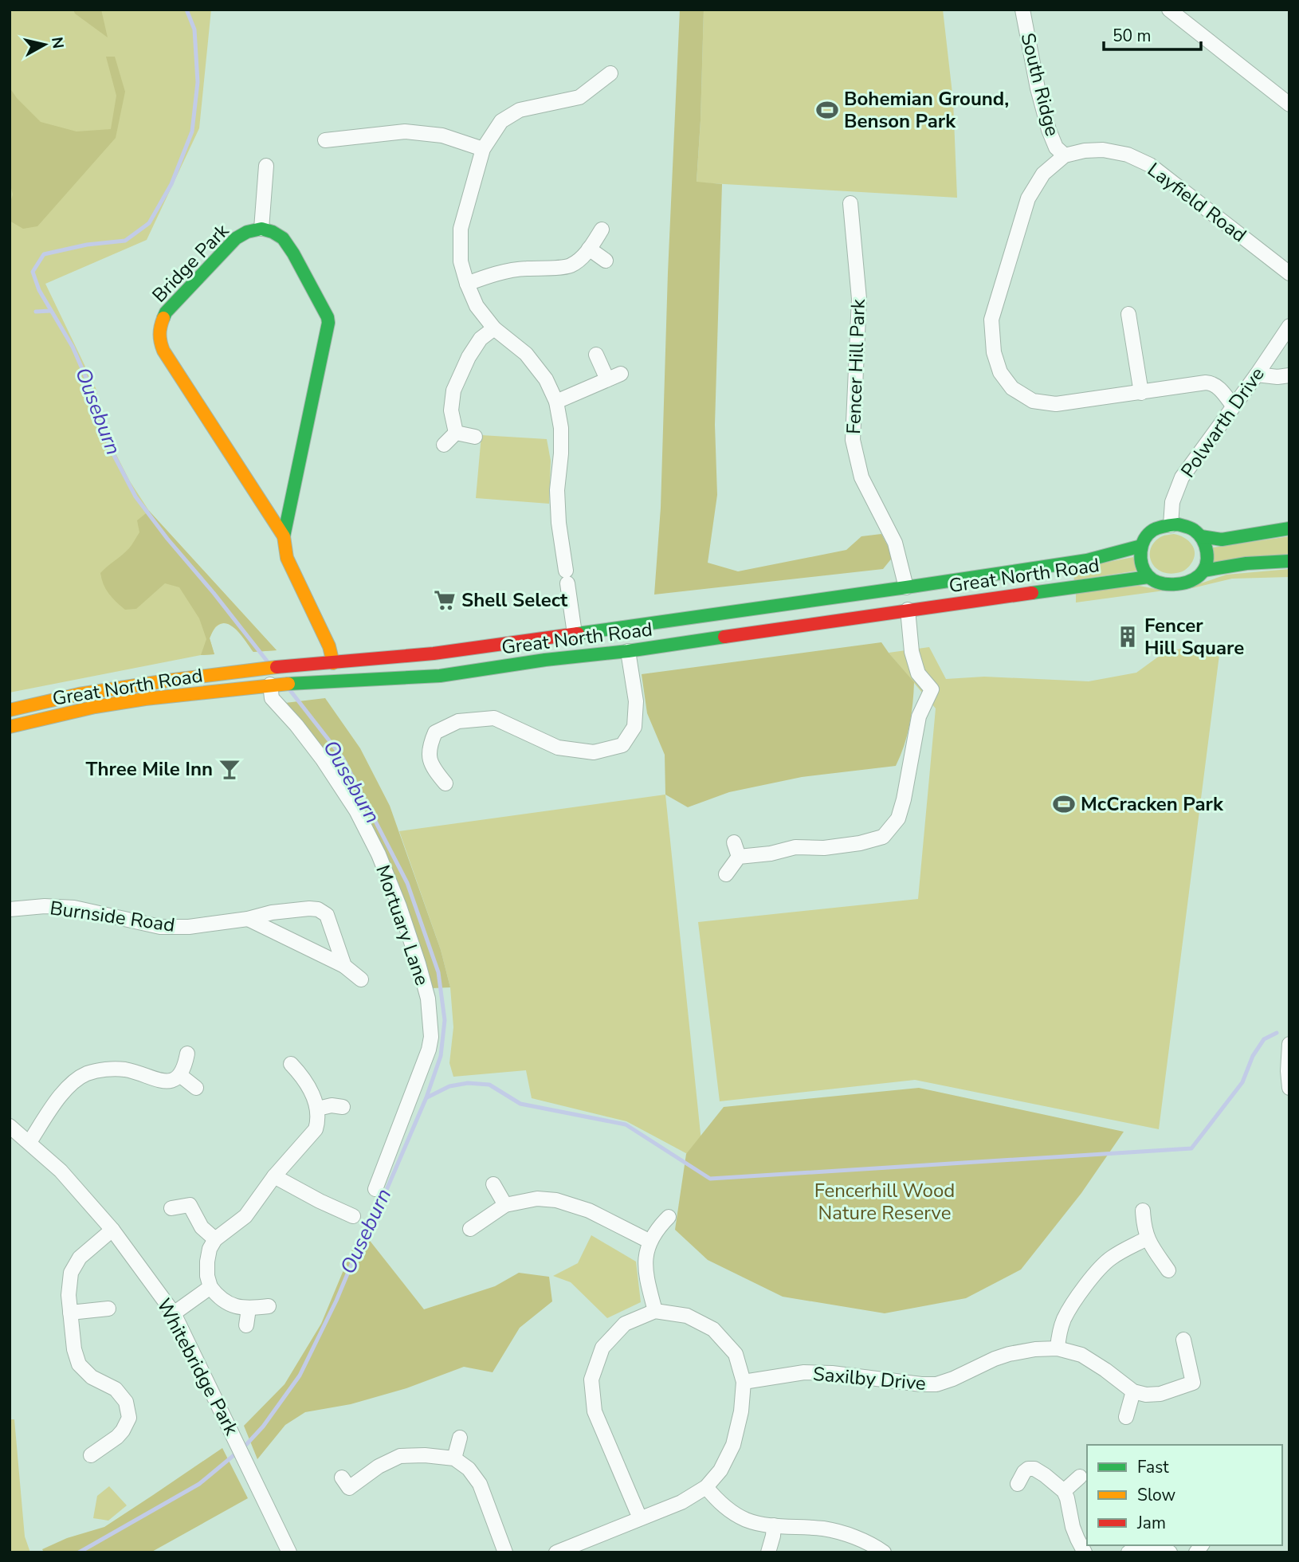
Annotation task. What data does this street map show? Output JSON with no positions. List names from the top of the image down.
{
  "streets": {
    "main road": ["Bridge Park", "Great North Road"],
    "street": [
      "South Ridge",
      "Layfield Road",
      "Fencer Hill Park",
      "Polwarth Drive",
      "Burnside Road",
      "Mortuary Lane",
      "Whitebridge Park",
      "Saxilby Drive"
    ]
  },
  "crossings": [
    ["South Ridge", "Layfield Road"],
    ["Bridge Park", "Great North Road"],
    ["Fencer Hill Park", "Great North Road"],
    ["Polwarth Drive", "Great North Road"],
    ["Great North Road", "Mortuary Lane"]
  ],
  "water": ["Ouseburn"],
  "parks": ["Fencerhill Wood Nature Reserve"],
  "places": {
    "sports": ["Bohemian Ground, Benson Park", "McCracken Park"],
    "supermarket": ["Shell Select"],
    "building": ["Fencer Hill Square"],
    "bar": ["Three Mile Inn"]
  },
  "legend": ["Fast", "Slow", "Jam"],
  "scale_bar": "50 m",
  "north": "right"
}
